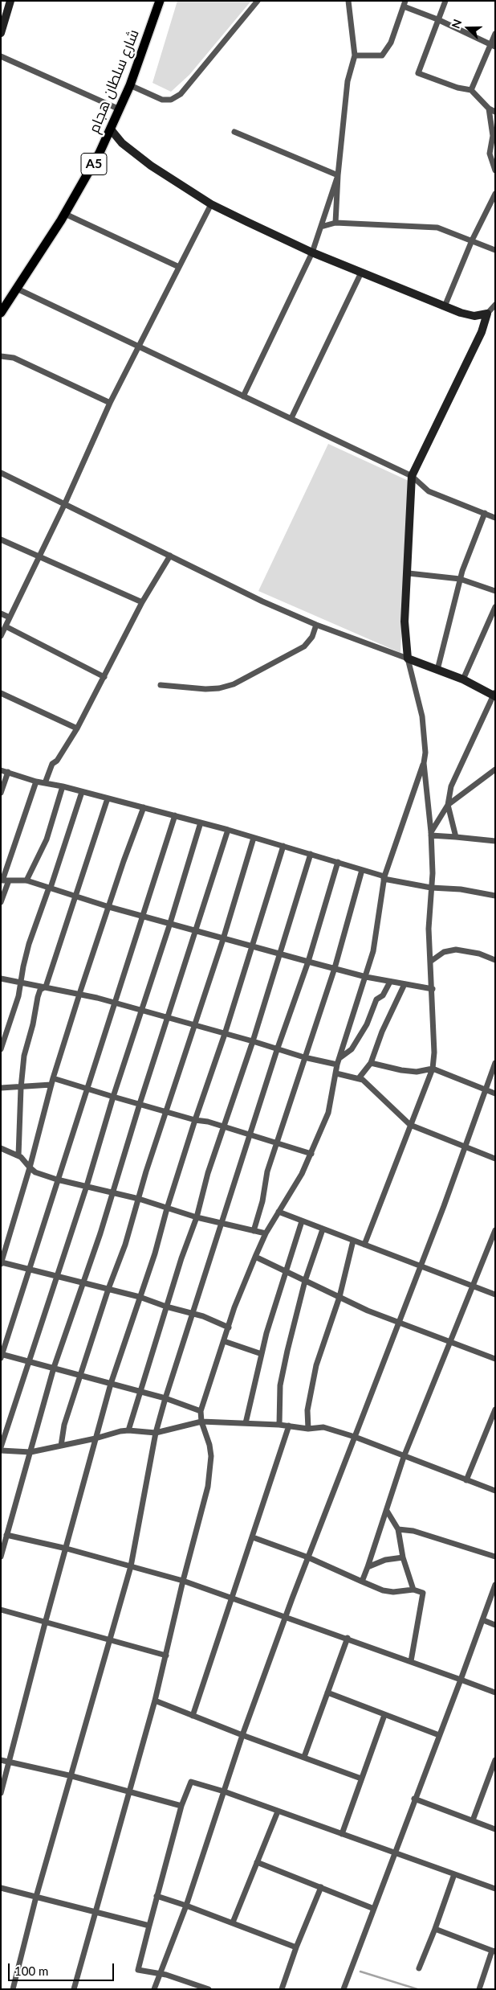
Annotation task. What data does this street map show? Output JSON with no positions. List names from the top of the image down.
{
  "streets": {
    "highway": ["شارع سلطان هجام", "A5"]
  },
  "scale_bar": "100 m",
  "north": "left"
}
